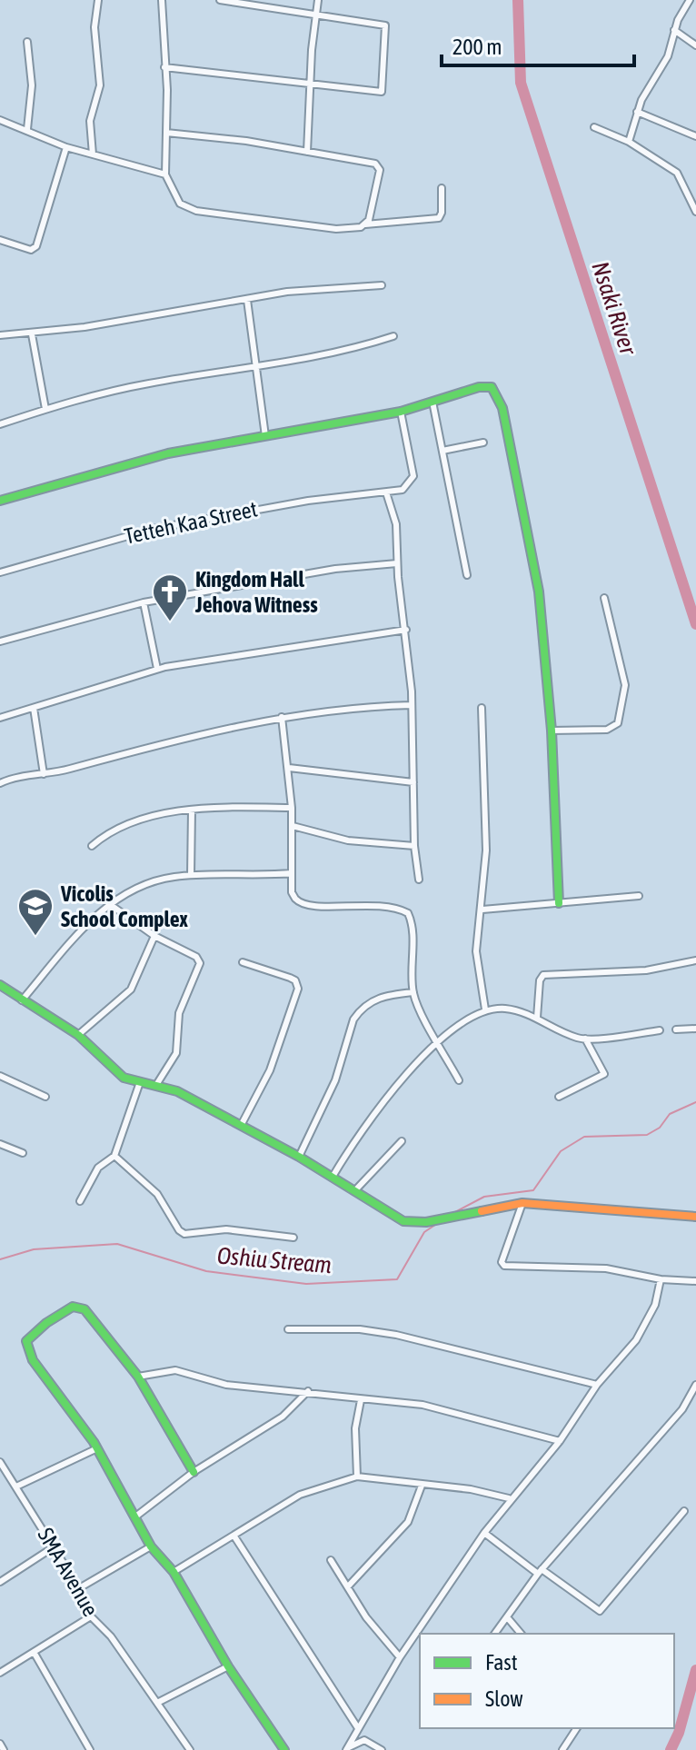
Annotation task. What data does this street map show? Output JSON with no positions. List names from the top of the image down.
{
  "streets": {
    "street": ["Tetteh Kaa Street", "SMA Avenue"]
  },
  "water": ["Nsaki River", "Oshiu Stream"],
  "places": {
    "church": ["Kingdom Hall Jehova Witness"],
    "school or university": ["Vicolis School Complex"]
  },
  "legend": ["Fast", "Slow"],
  "scale_bar": "200 m"
}
